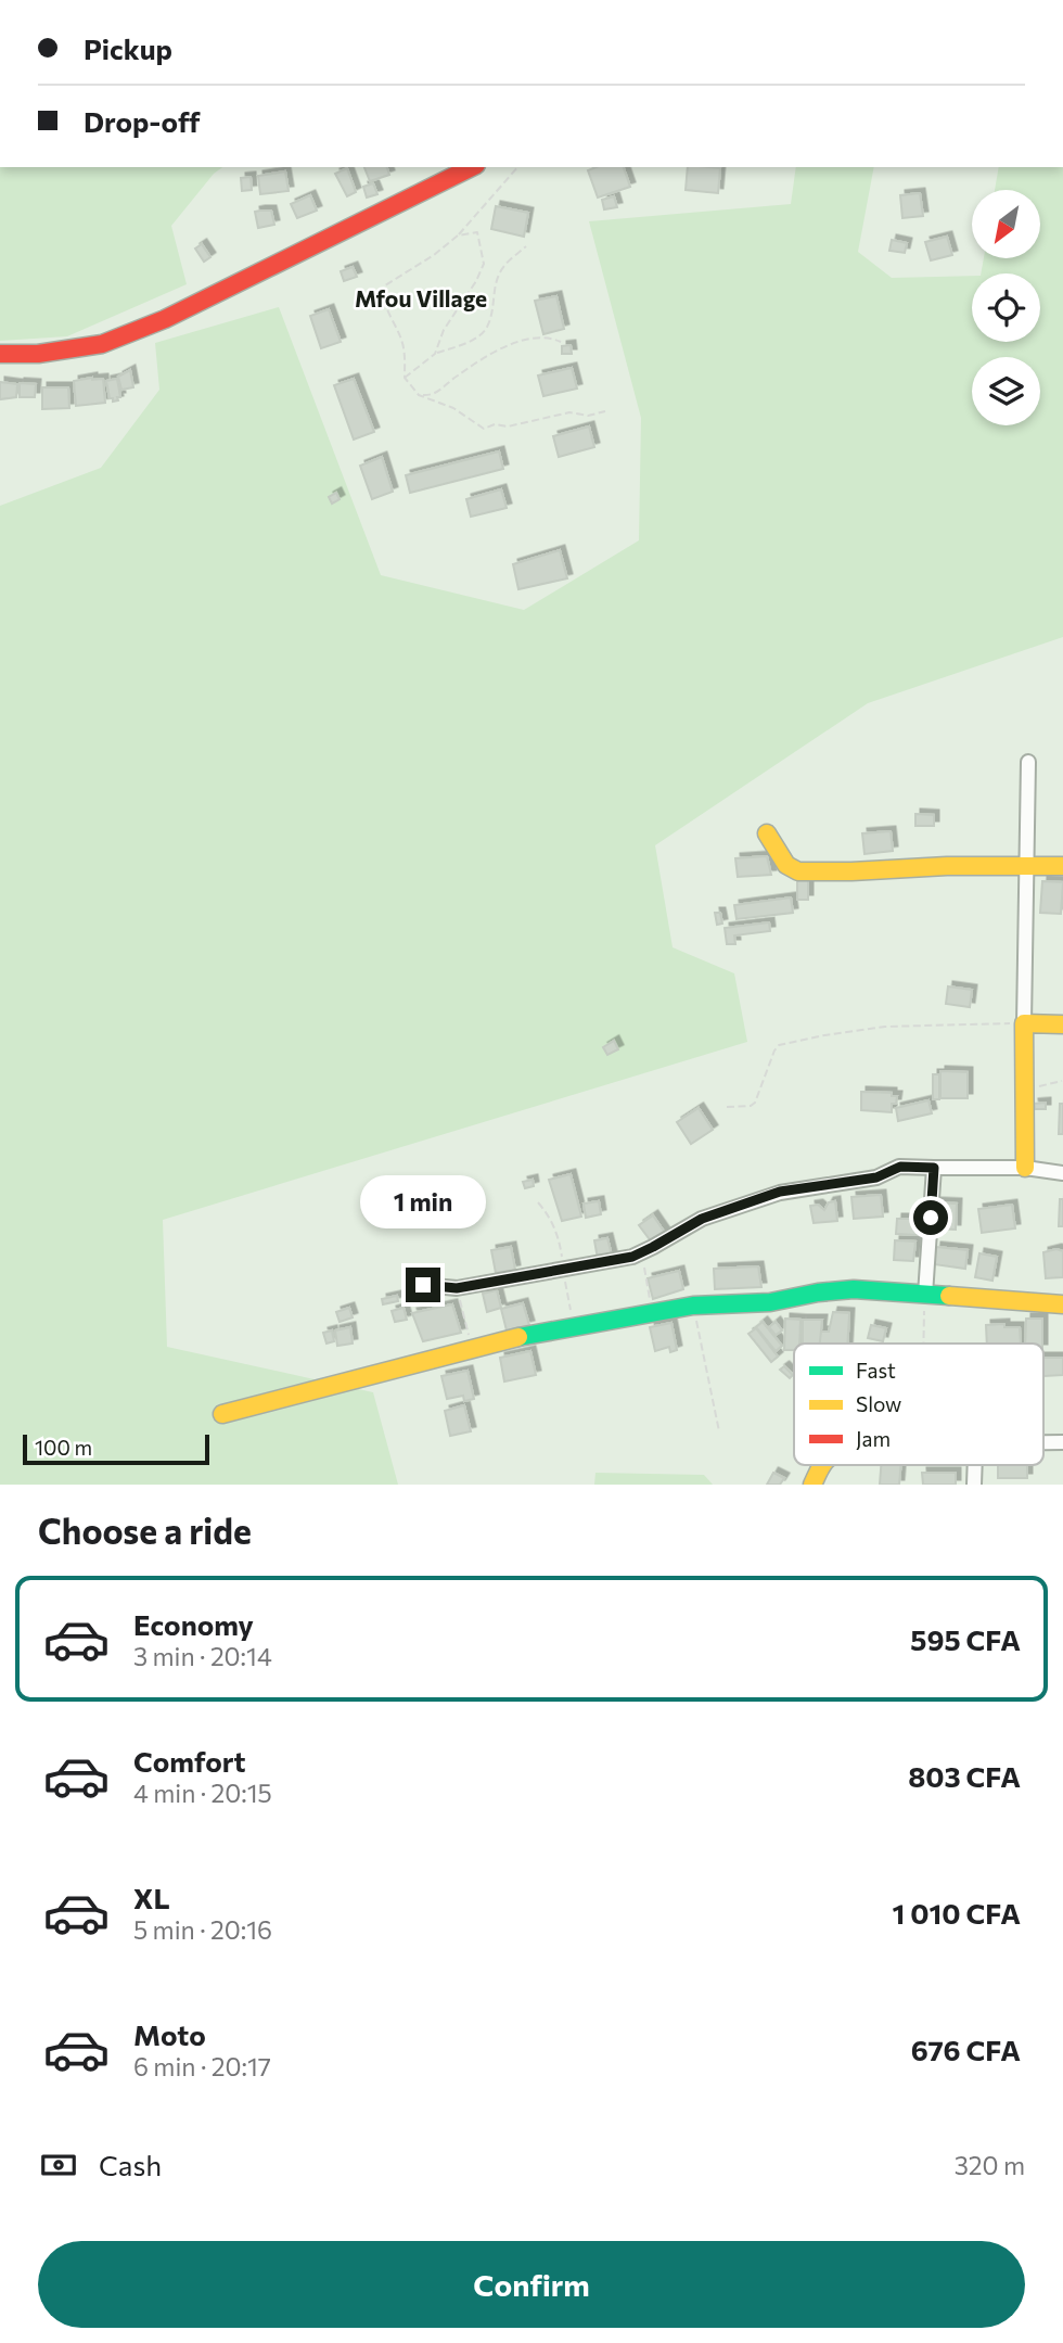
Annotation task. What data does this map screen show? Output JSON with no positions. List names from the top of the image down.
{
  "districts": ["Mfou Village"],
  "legend": ["Fast", "Slow", "Jam"],
  "scale_bar": "100 m",
  "north": "bottom left",
  "page": {
    "banner": ["Pickup", "Drop-off"],
    "bubble": "1 min",
    "scale": "100 m",
    "heading": "Choose a ride",
    "list": [
      {
        "name": "Economy",
        "note": "3 min · 20:14",
        "value": "595 CFA"
      },
      {
        "name": "Comfort",
        "note": "4 min · 20:15",
        "value": "803 CFA"
      },
      {
        "name": "XL",
        "note": "5 min · 20:16",
        "value": "1 010 CFA"
      },
      {
        "name": "Moto",
        "note": "6 min · 20:17",
        "value": "676 CFA"
      }
    ],
    "pay": ["Cash", "320 m"],
    "buttons": "Confirm"
  }
}
